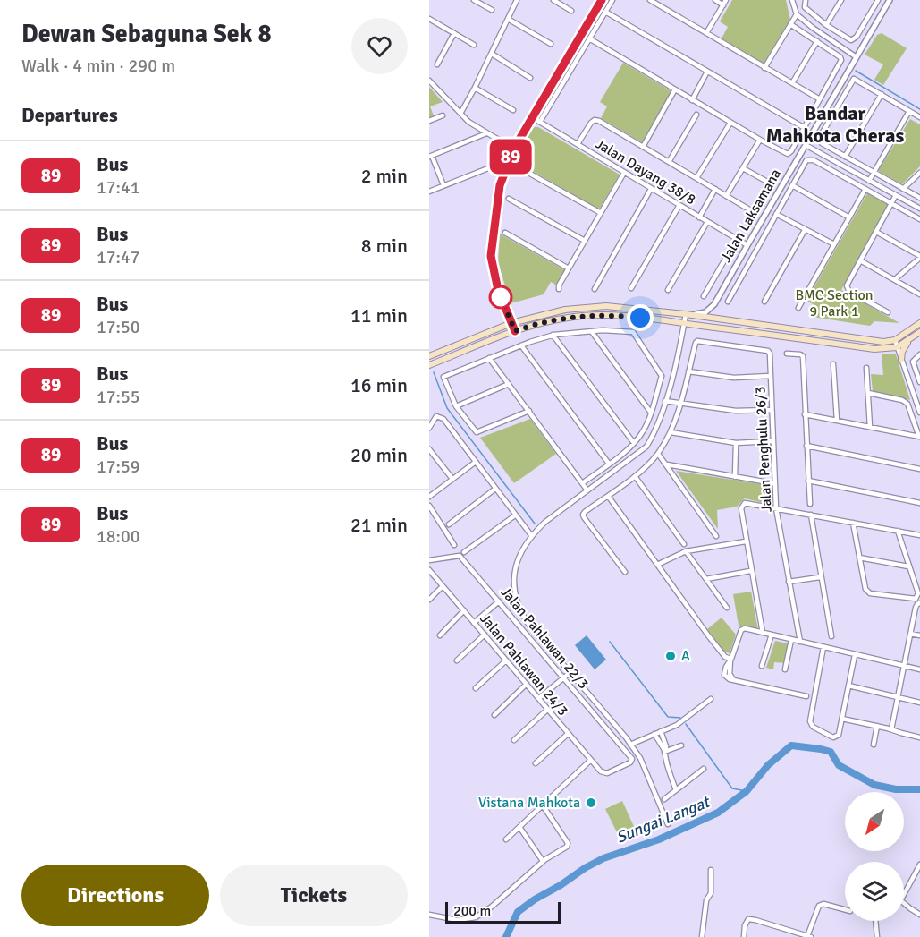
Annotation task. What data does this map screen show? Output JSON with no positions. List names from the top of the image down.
{
  "streets": {
    "street": [
      "Jalan Dayang 38/8",
      "Jalan Laksamana",
      "Jalan Penghulu 26/3",
      "Jalan Pahlawan 22/3",
      "Jalan Pahlawan 24/3"
    ]
  },
  "crossings": [
    ["Jalan Dayang 38/8", "Jalan Laksamana"],
    ["Jalan Pahlawan 22/3", "Jalan Pahlawan 24/3"]
  ],
  "districts": ["Bandar Mahkota Cheras"],
  "water": ["Sungai Langat"],
  "parks": ["BMC Section 9 Park 1"],
  "places": ["A", "Vistana Mahkota"],
  "lines": ["bus line 89"],
  "scale_bar": "200 m",
  "north": "bottom left",
  "page": {
    "heading": [
      ["Dewan Sebaguna Sek 8", "Walk · 4 min · 290 m"],
      "Departures"
    ],
    "on_map": "89",
    "list": [
      {
        "mark": "89",
        "name": "Bus",
        "note": "17:41",
        "value": "2 min"
      },
      {
        "mark": "89",
        "name": "Bus",
        "note": "17:47",
        "value": "8 min"
      },
      {
        "mark": "89",
        "name": "Bus",
        "note": "17:50",
        "value": "11 min"
      },
      {
        "mark": "89",
        "name": "Bus",
        "note": "17:55",
        "value": "16 min"
      },
      {
        "mark": "89",
        "name": "Bus",
        "note": "17:59",
        "value": "20 min"
      },
      {
        "mark": "89",
        "name": "Bus",
        "note": "18:00",
        "value": "21 min"
      }
    ],
    "buttons": ["Directions", "Tickets"],
    "scale": "200 m"
  }
}
